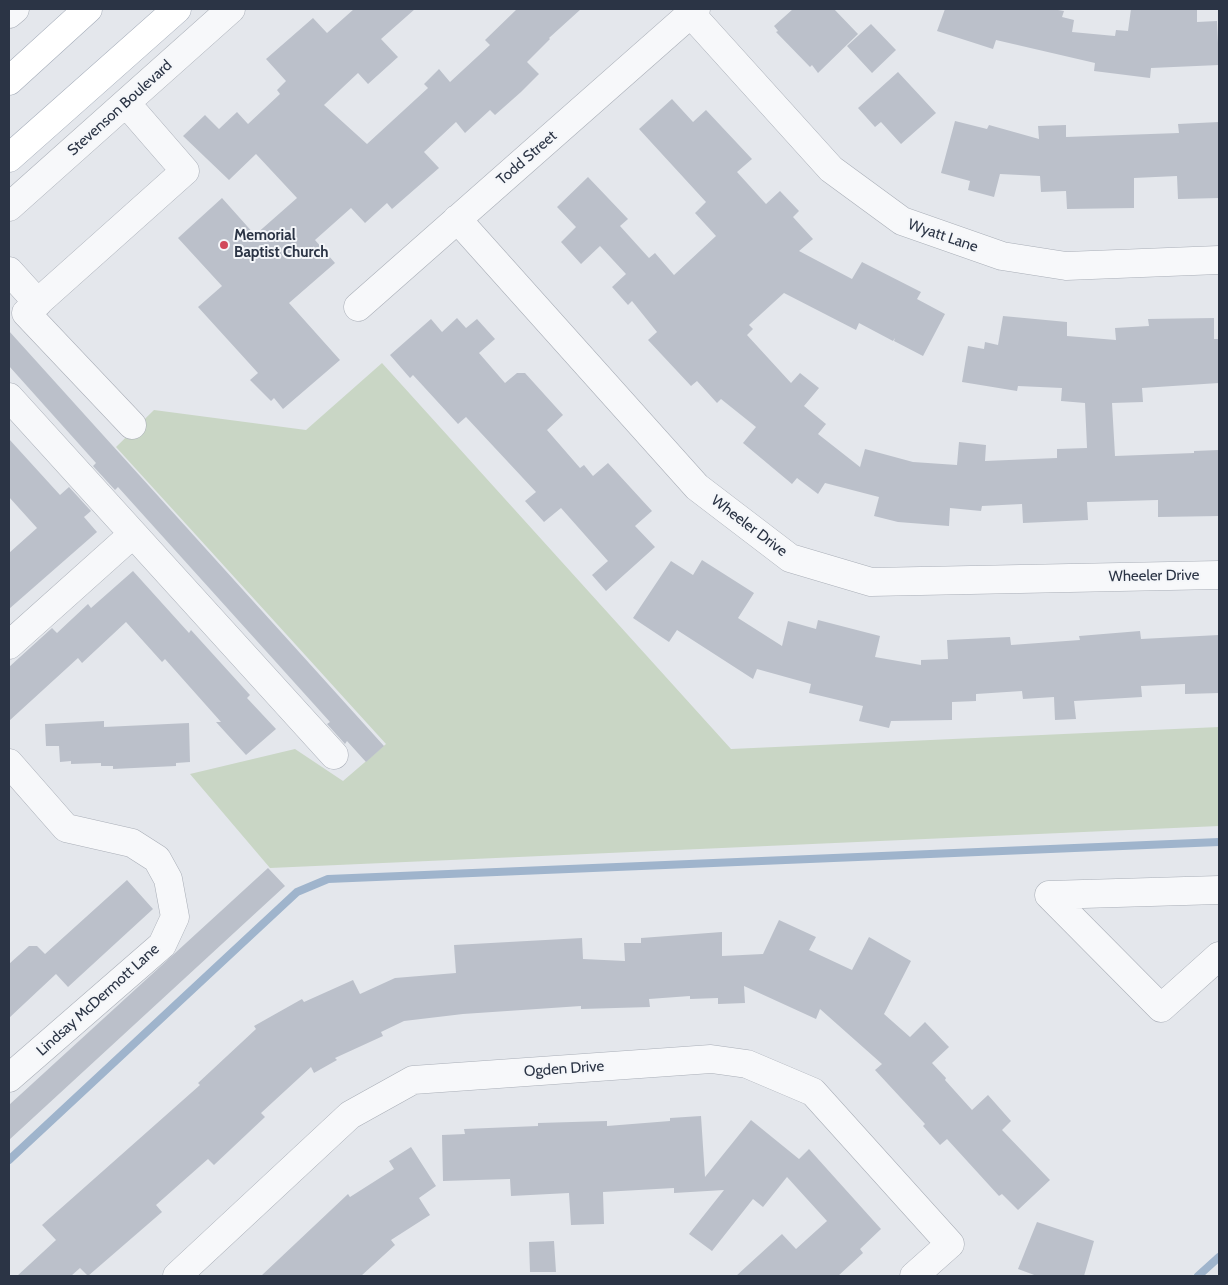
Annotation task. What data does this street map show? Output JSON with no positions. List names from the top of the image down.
{
  "streets": {
    "street": [
      "Stevenson Boulevard",
      "Todd Street",
      "Wyatt Lane",
      "Wheeler Drive",
      "Lindsay McDermott Lane",
      "Ogden Drive"
    ]
  },
  "crossings": [
    ["Todd Street", "Wyatt Lane"],
    ["Todd Street", "Wheeler Drive"]
  ],
  "places": ["Memorial Baptist Church"]
}
